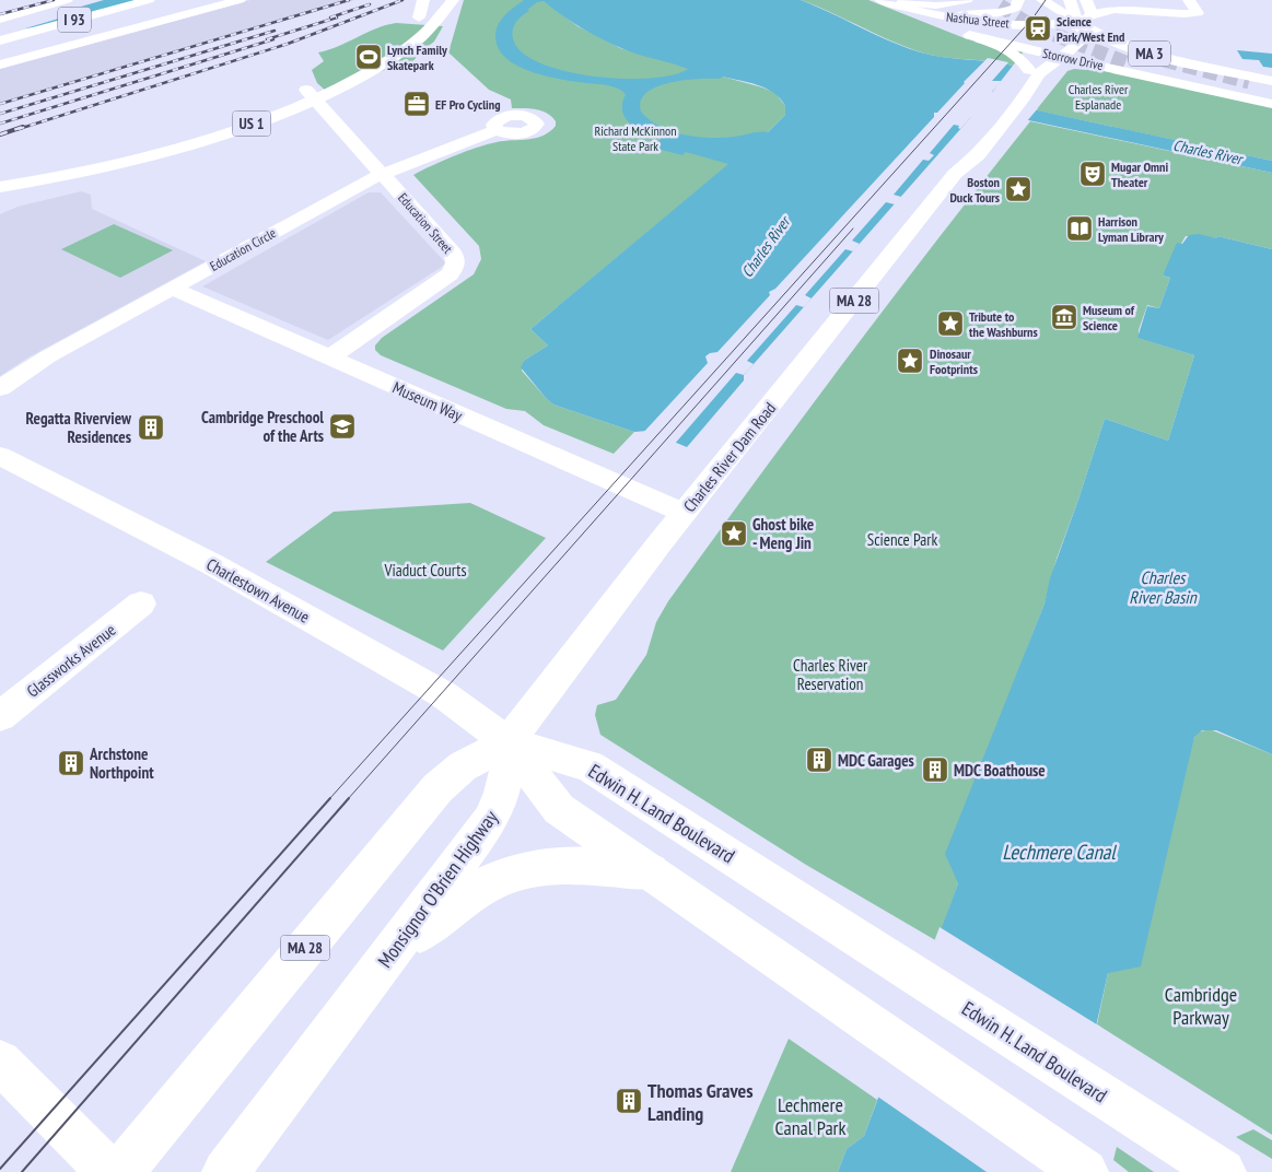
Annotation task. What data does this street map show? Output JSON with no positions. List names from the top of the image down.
{
  "streets": {
    "main road": [
      "I 93",
      "Nashua Street",
      "MA 3",
      "Storrow Drive",
      "US 1",
      "Education Street",
      "Education Circle",
      "MA 28",
      "Museum Way",
      "Charles River Dam Road",
      "Charlestown Avenue",
      "Glassworks Avenue",
      "Edwin H. Land Boulevard",
      "Monsignor O'Brien Highway"
    ]
  },
  "crossings": [
    ["Nashua Street", "Storrow Drive"],
    ["Nashua Street", "Charles River Dam Road"],
    ["Storrow Drive", "Charles River Dam Road"],
    ["Education Street", "Education Circle"],
    ["Education Street", "Museum Way"],
    ["Education Circle", "Museum Way"],
    ["MA 28", "Charles River Dam Road"],
    ["MA 28", "Charlestown Avenue"],
    ["MA 28", "Edwin H. Land Boulevard"],
    ["MA 28", "Monsignor O'Brien Highway"],
    ["Museum Way", "Charles River Dam Road"],
    ["Charles River Dam Road", "Charlestown Avenue"],
    ["Charles River Dam Road", "Edwin H. Land Boulevard"],
    ["Charles River Dam Road", "Monsignor O'Brien Highway"],
    ["Charlestown Avenue", "Edwin H. Land Boulevard"],
    ["Charlestown Avenue", "Monsignor O'Brien Highway"],
    ["Edwin H. Land Boulevard", "Monsignor O'Brien Highway"]
  ],
  "water": ["Charles River", "Charles River Basin", "Lechmere Canal"],
  "parks": [
    "Charles River Esplanade",
    "Richard McKinnon State Park",
    "Science Park",
    "Viaduct Courts",
    "Charles River Reservation",
    "Cambridge Parkway",
    "Lechmere Canal Park"
  ],
  "places": {
    "station": ["Science Park/West End"],
    "sports": ["Lynch Family Skatepark"],
    "office": ["EF Pro Cycling"],
    "theatre": ["Mugar Omni Theater"],
    "place": [
      "Boston Duck Tours",
      "Tribute to the Washburns",
      "Dinosaur Footprints",
      "Ghost bike - Meng Jin"
    ],
    "library": ["Harrison Lyman Library"],
    "museum": ["Museum of Science"],
    "school or university": ["Cambridge Preschool of the Arts"],
    "building": [
      "Regatta Riverview Residences",
      "MDC Garages",
      "Archstone Northpoint",
      "MDC Boathouse",
      "Thomas Graves Landing"
    ]
  }
}
